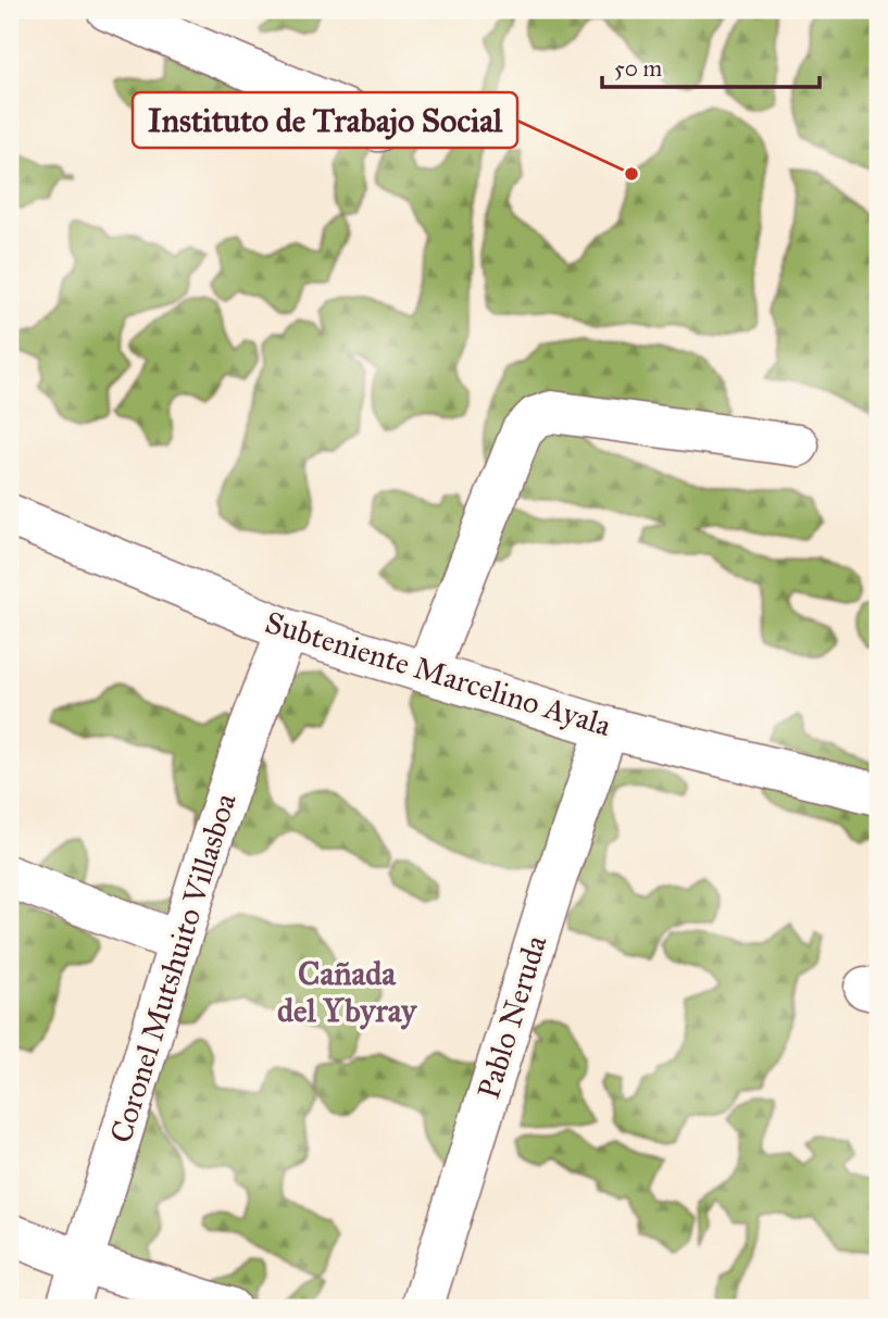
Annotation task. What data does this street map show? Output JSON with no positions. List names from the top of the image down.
{
  "streets": {
    "street": ["Subteniente Marcelino Ayala", "Coronel Mutshuito Villasboa", "Pablo Neruda"]
  },
  "crossings": [
    ["Subteniente Marcelino Ayala", "Coronel Mutshuito Villasboa"],
    ["Subteniente Marcelino Ayala", "Pablo Neruda"]
  ],
  "districts": ["Cañada del Ybyray"],
  "places": ["Instituto de Trabajo Social"],
  "scale_bar": "50 m"
}
